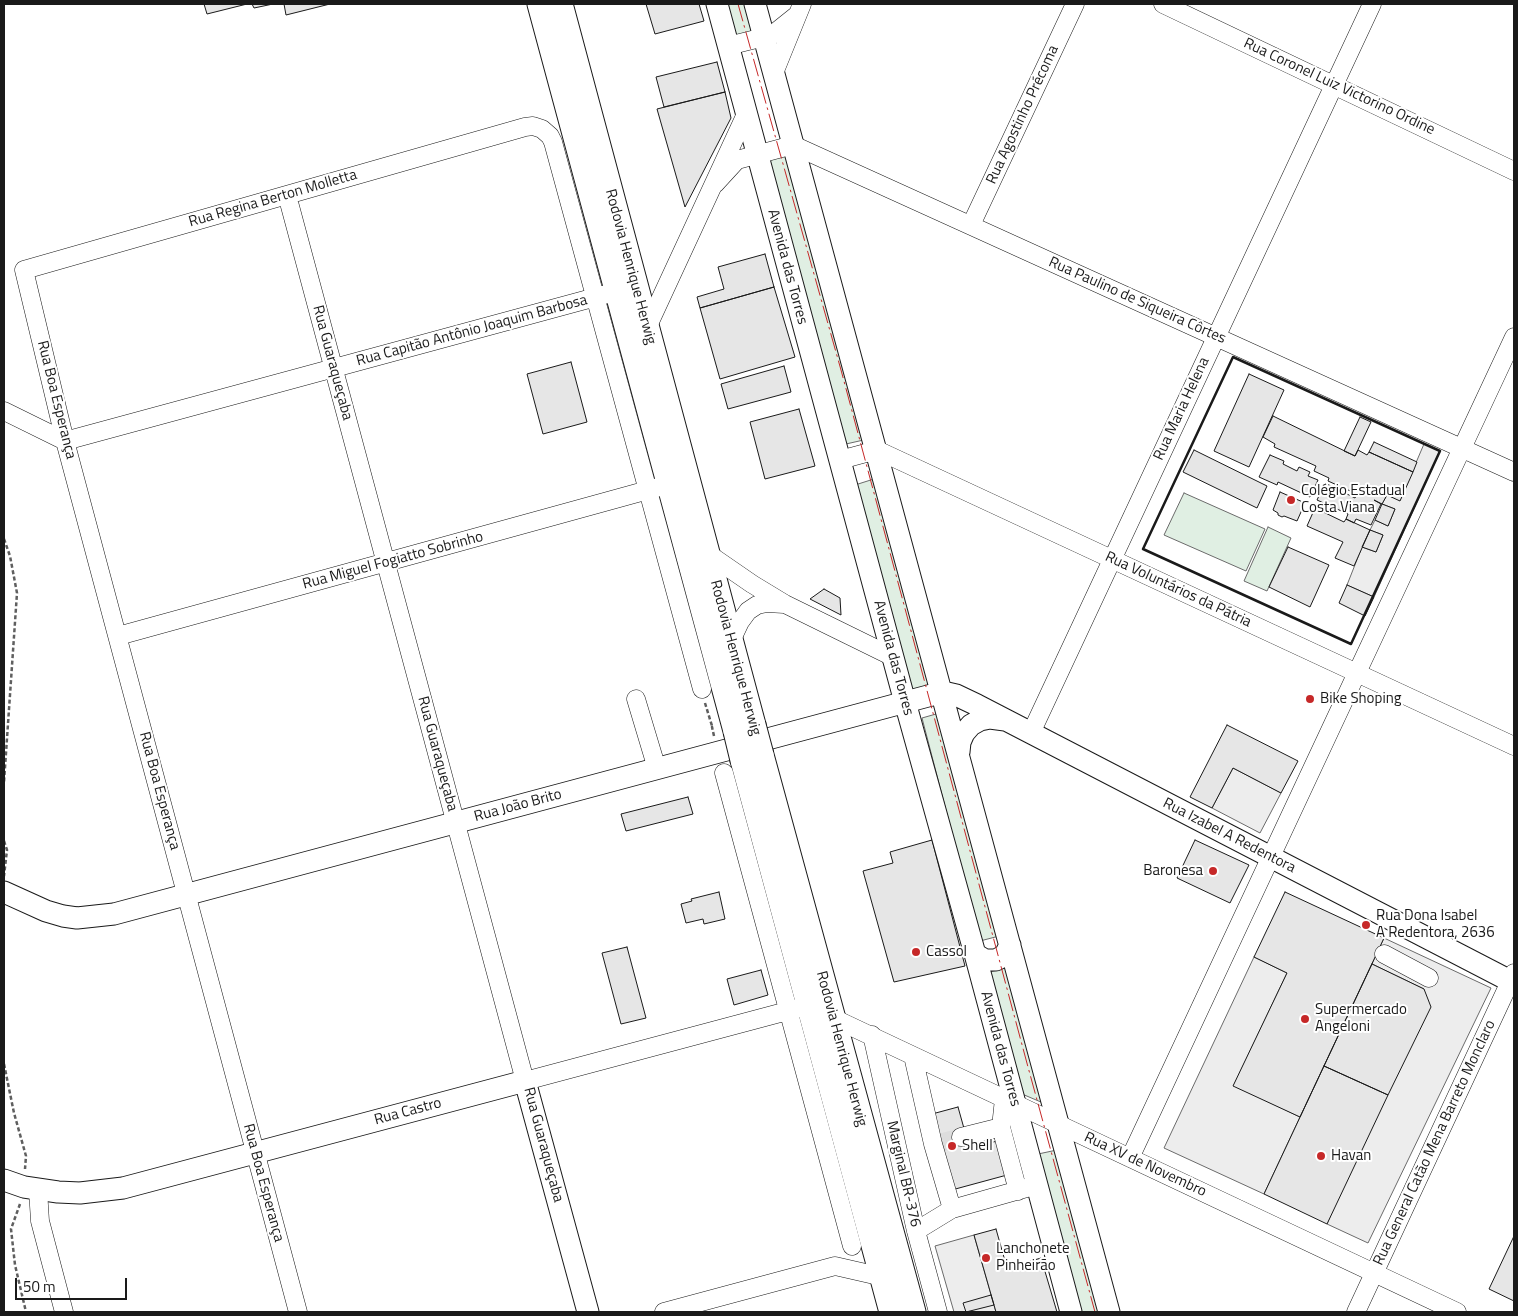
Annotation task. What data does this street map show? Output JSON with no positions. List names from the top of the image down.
{
  "streets": {
    "highway": ["Rodovia Henrique Herwig"],
    "main road": [
      "Avenida das Torres",
      "Rua Guaraqueçaba",
      "Rua João Brito",
      "Rua Izabel A Redentora",
      "Rua Castro"
    ],
    "street": [
      "Rua Coronel Luiz Victorino Ordine",
      "Rua Agostinho Précoma",
      "Rua Regina Berton Molletta",
      "Rua Paulino de Siqueira Côrtes",
      "Rua Capitão Antônio Joaquim Barbosa",
      "Rua Boa Esperança",
      "Rua Maria Helena",
      "Rua Miguel Fogiatto Sobrinho",
      "Rua Voluntários da Pátria",
      "Rua General Catão Mena Barreto Monclaro",
      "Rua XV de Novembro",
      "Marginal BR-376"
    ]
  },
  "crossings": [
    ["Rua Coronel Luiz Victorino Ordine", "Rua Maria Helena"],
    ["Rua Agostinho Précoma", "Rua Paulino de Siqueira Côrtes"],
    ["Rua Regina Berton Molletta", "Rodovia Henrique Herwig"],
    ["Rua Regina Berton Molletta", "Rua Capitão Antônio Joaquim Barbosa"],
    ["Rua Regina Berton Molletta", "Rua Guaraqueçaba"],
    ["Rua Regina Berton Molletta", "Rua Boa Esperança"],
    ["Rodovia Henrique Herwig", "Rua Capitão Antônio Joaquim Barbosa"],
    ["Rodovia Henrique Herwig", "Rua Miguel Fogiatto Sobrinho"],
    ["Rodovia Henrique Herwig", "Rua Castro"],
    ["Rodovia Henrique Herwig", "Rua XV de Novembro"],
    ["Avenida das Torres", "Rua João Brito"],
    ["Avenida das Torres", "Rua XV de Novembro"],
    ["Rua Paulino de Siqueira Côrtes", "Rua Maria Helena"],
    ["Rua Capitão Antônio Joaquim Barbosa", "Rua Guaraqueçaba"],
    ["Rua Capitão Antônio Joaquim Barbosa", "Rua Boa Esperança"],
    ["Rua Guaraqueçaba", "Rua Miguel Fogiatto Sobrinho"],
    ["Rua Guaraqueçaba", "Rua João Brito"],
    ["Rua Guaraqueçaba", "Rua Castro"],
    ["Rua Boa Esperança", "Rua Miguel Fogiatto Sobrinho"],
    ["Rua Boa Esperança", "Rua João Brito"],
    ["Rua Boa Esperança", "Rua Castro"],
    ["Rua Maria Helena", "Rua Voluntários da Pátria"],
    ["Rua Maria Helena", "Rua Izabel A Redentora"],
    ["Rua João Brito", "Rua Izabel A Redentora"],
    ["Rua Izabel A Redentora", "Rua General Catão Mena Barreto Monclaro"],
    ["Rua General Catão Mena Barreto Monclaro", "Rua XV de Novembro"],
    ["Rua XV de Novembro", "Marginal BR-376"]
  ],
  "places": [
    "Colégio Estadual Costa Viana",
    "Bike Shoping",
    "Baronesa",
    "Rua Dona Isabel A Redentora, 2636",
    "Cassol",
    "Supermercado Angeloni",
    "Shell",
    "Havan",
    "Lanchonete Pinheirão"
  ],
  "scale_bar": "50 m"
}
